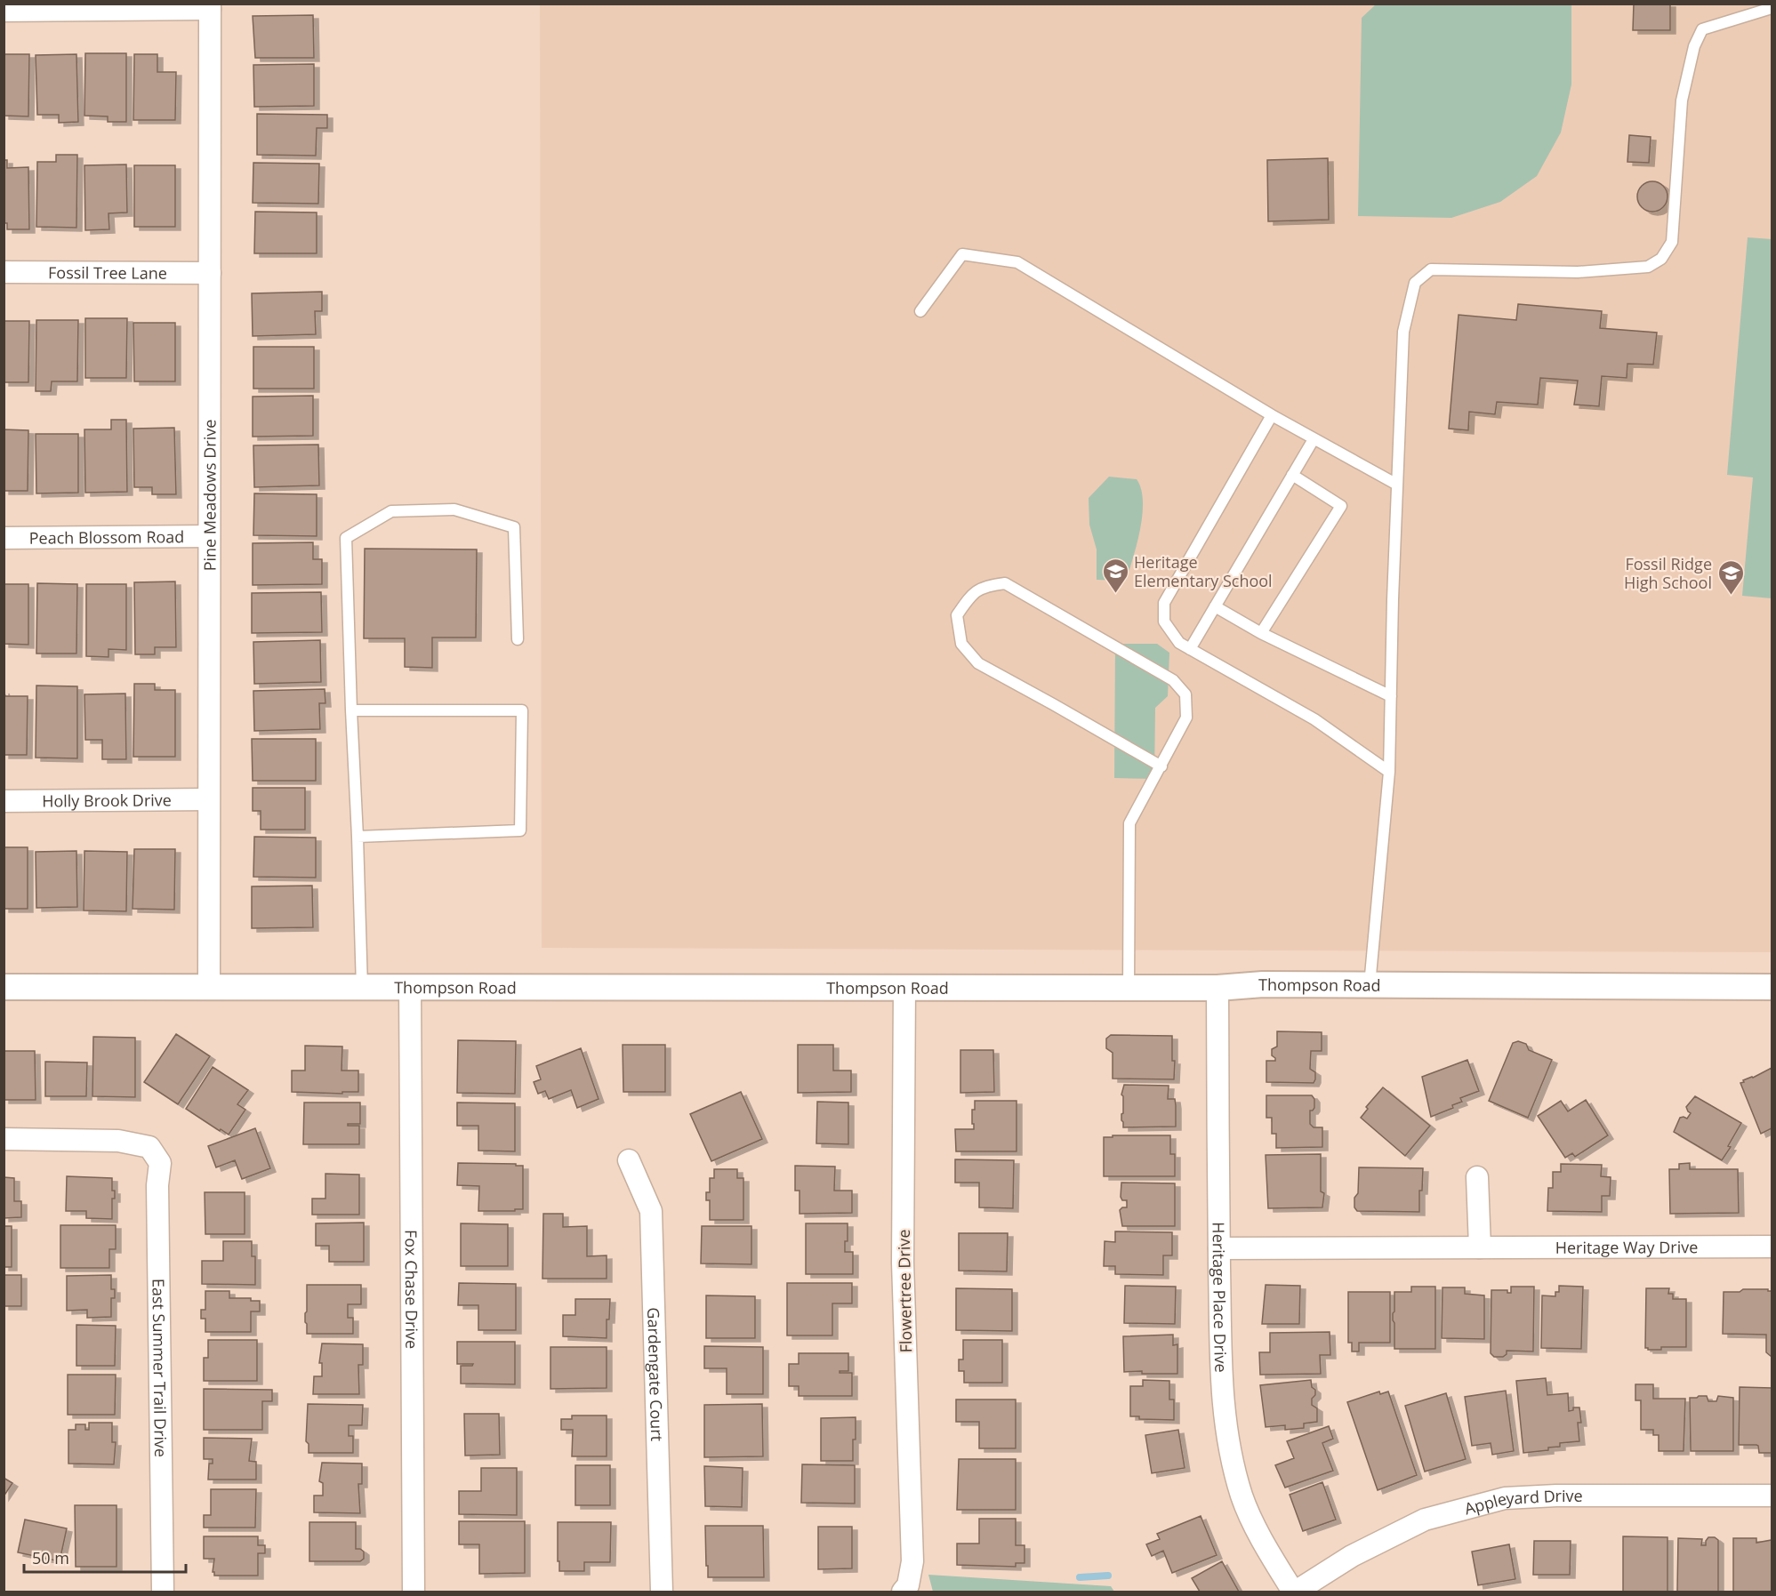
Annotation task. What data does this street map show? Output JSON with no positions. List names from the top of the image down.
{
  "streets": {
    "street": [
      "Fossil Tree Lane",
      "Pine Meadows Drive",
      "Peach Blossom Road",
      "Holly Brook Drive",
      "Thompson Road",
      "Heritage Way Drive",
      "Fox Chase Drive",
      "Flowertree Drive",
      "Heritage Place Drive",
      "East Summer Trail Drive",
      "Gardengate Court",
      "Appleyard Drive"
    ]
  },
  "crossings": [
    ["Fossil Tree Lane", "Pine Meadows Drive"],
    ["Pine Meadows Drive", "Peach Blossom Road"],
    ["Pine Meadows Drive", "Holly Brook Drive"],
    ["Pine Meadows Drive", "Thompson Road"],
    ["Thompson Road", "Fox Chase Drive"],
    ["Thompson Road", "Flowertree Drive"],
    ["Thompson Road", "Heritage Place Drive"],
    ["Heritage Way Drive", "Heritage Place Drive"],
    ["Heritage Place Drive", "Appleyard Drive"]
  ],
  "places": {
    "school or university": ["Heritage Elementary School", "Fossil Ridge High School"]
  },
  "scale_bar": "50 m"
}
